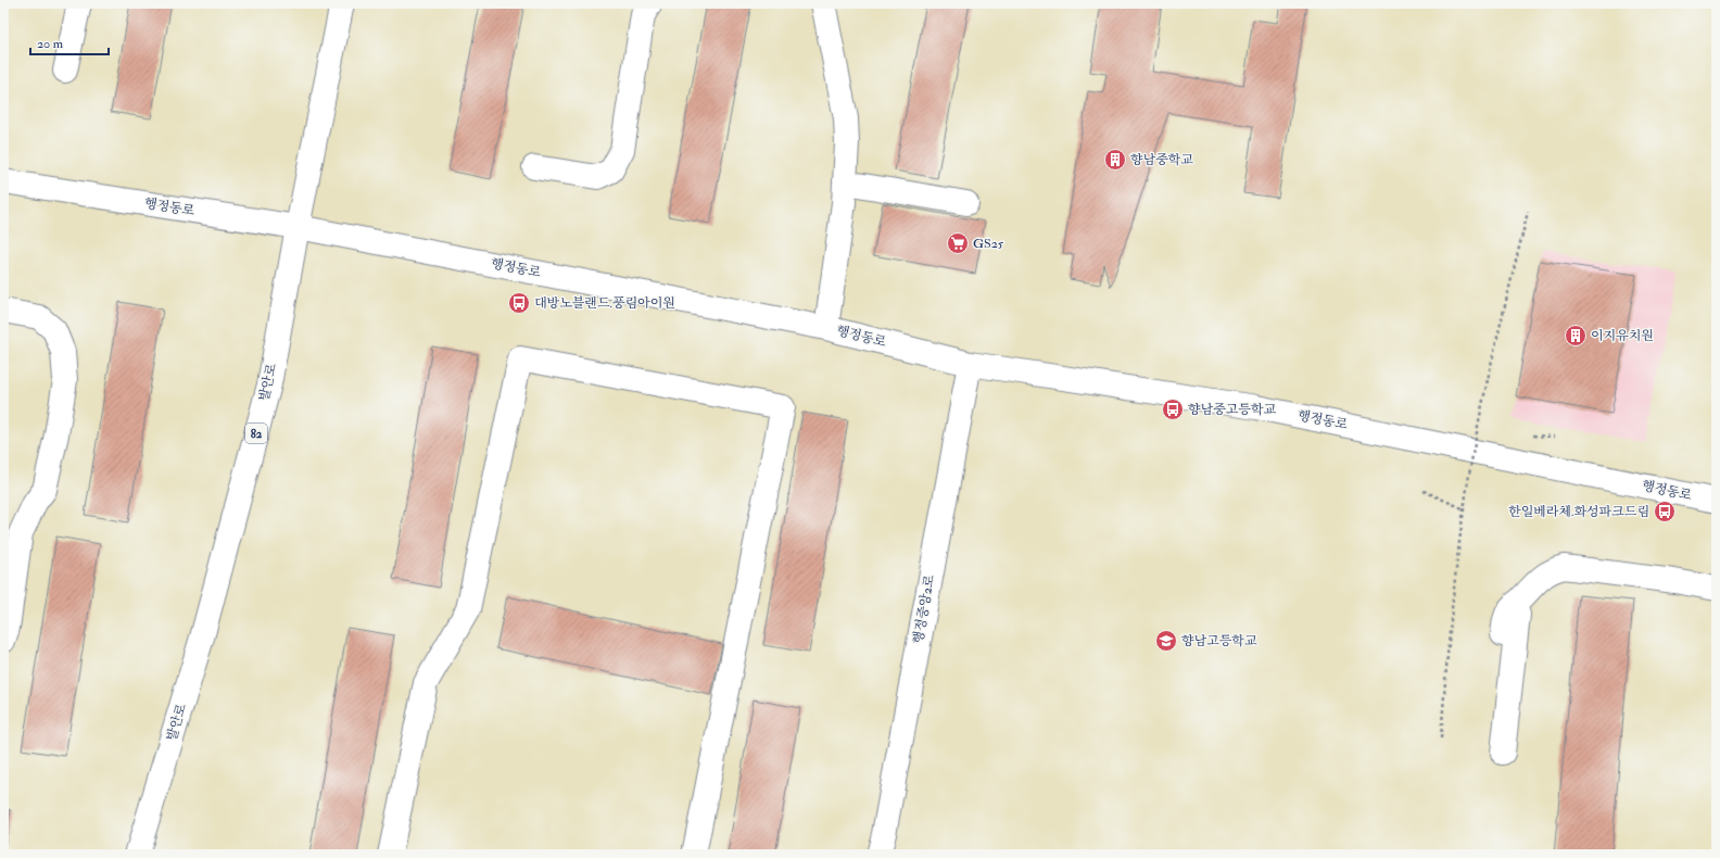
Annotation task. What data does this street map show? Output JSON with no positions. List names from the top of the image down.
{
  "streets": {
    "street": [
      "행정동로",
      "발안로",
      "82",
      "행정중앙2로"
    ]
  },
  "crossings": [
    ["행정동로", "발안로"],
    ["행정동로", "행정중앙2로"]
  ],
  "places": {
    "building": ["향남중학교", "이지유치원"],
    "supermarket": ["GS25"],
    "bus stop": ["대방노블랜드.풍림아이원", "향남중고등학교", "한일베라체.화성파크드림"],
    "school or university": ["향남고등학교"]
  },
  "scale_bar": "20 m"
}
